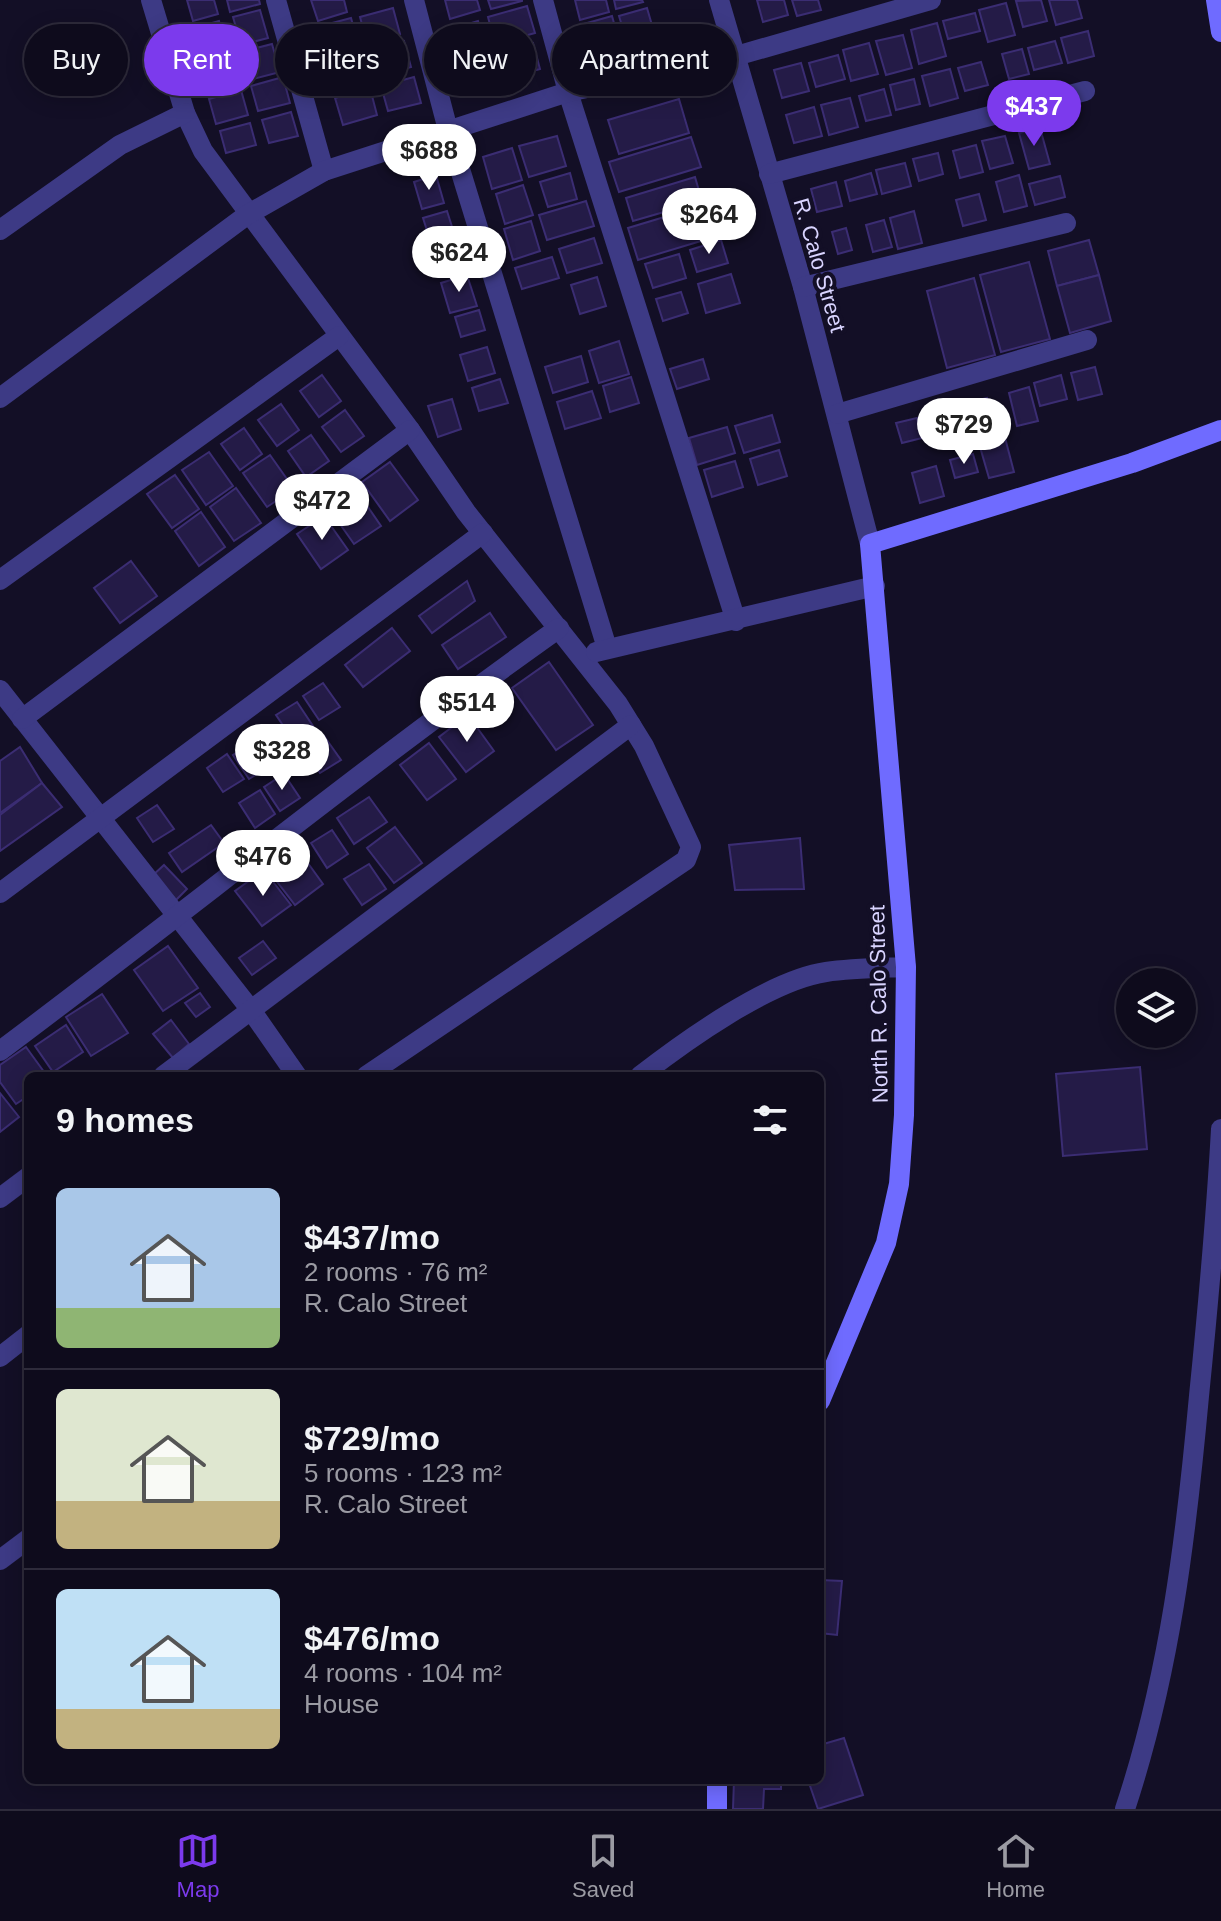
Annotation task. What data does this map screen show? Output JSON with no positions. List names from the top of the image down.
{
  "streets": {
    "main road": ["North R. Calo Street"],
    "street": ["R. Calo Street"]
  },
  "crossings": [
    ["R. Calo Street", "North R. Calo Street"]
  ],
  "page": {
    "chip": [
      "Buy",
      "Rent",
      "Filters",
      "New",
      "Apartment"
    ],
    "price": [
      "$437",
      "$688",
      "$264",
      "$624",
      "$729",
      "$472",
      "$514",
      "$328",
      "$476"
    ],
    "heading": "9 homes",
    "list": [
      {
        "name": "$437/mo",
        "note": "2 rooms · 76 m² · R. Calo Street"
      },
      {
        "name": "$729/mo",
        "note": "5 rooms · 123 m² · R. Calo Street"
      },
      {
        "name": "$476/mo",
        "note": "4 rooms · 104 m² · House"
      }
    ],
    "tabs": ["Map", "Saved", "Home"]
  }
}
